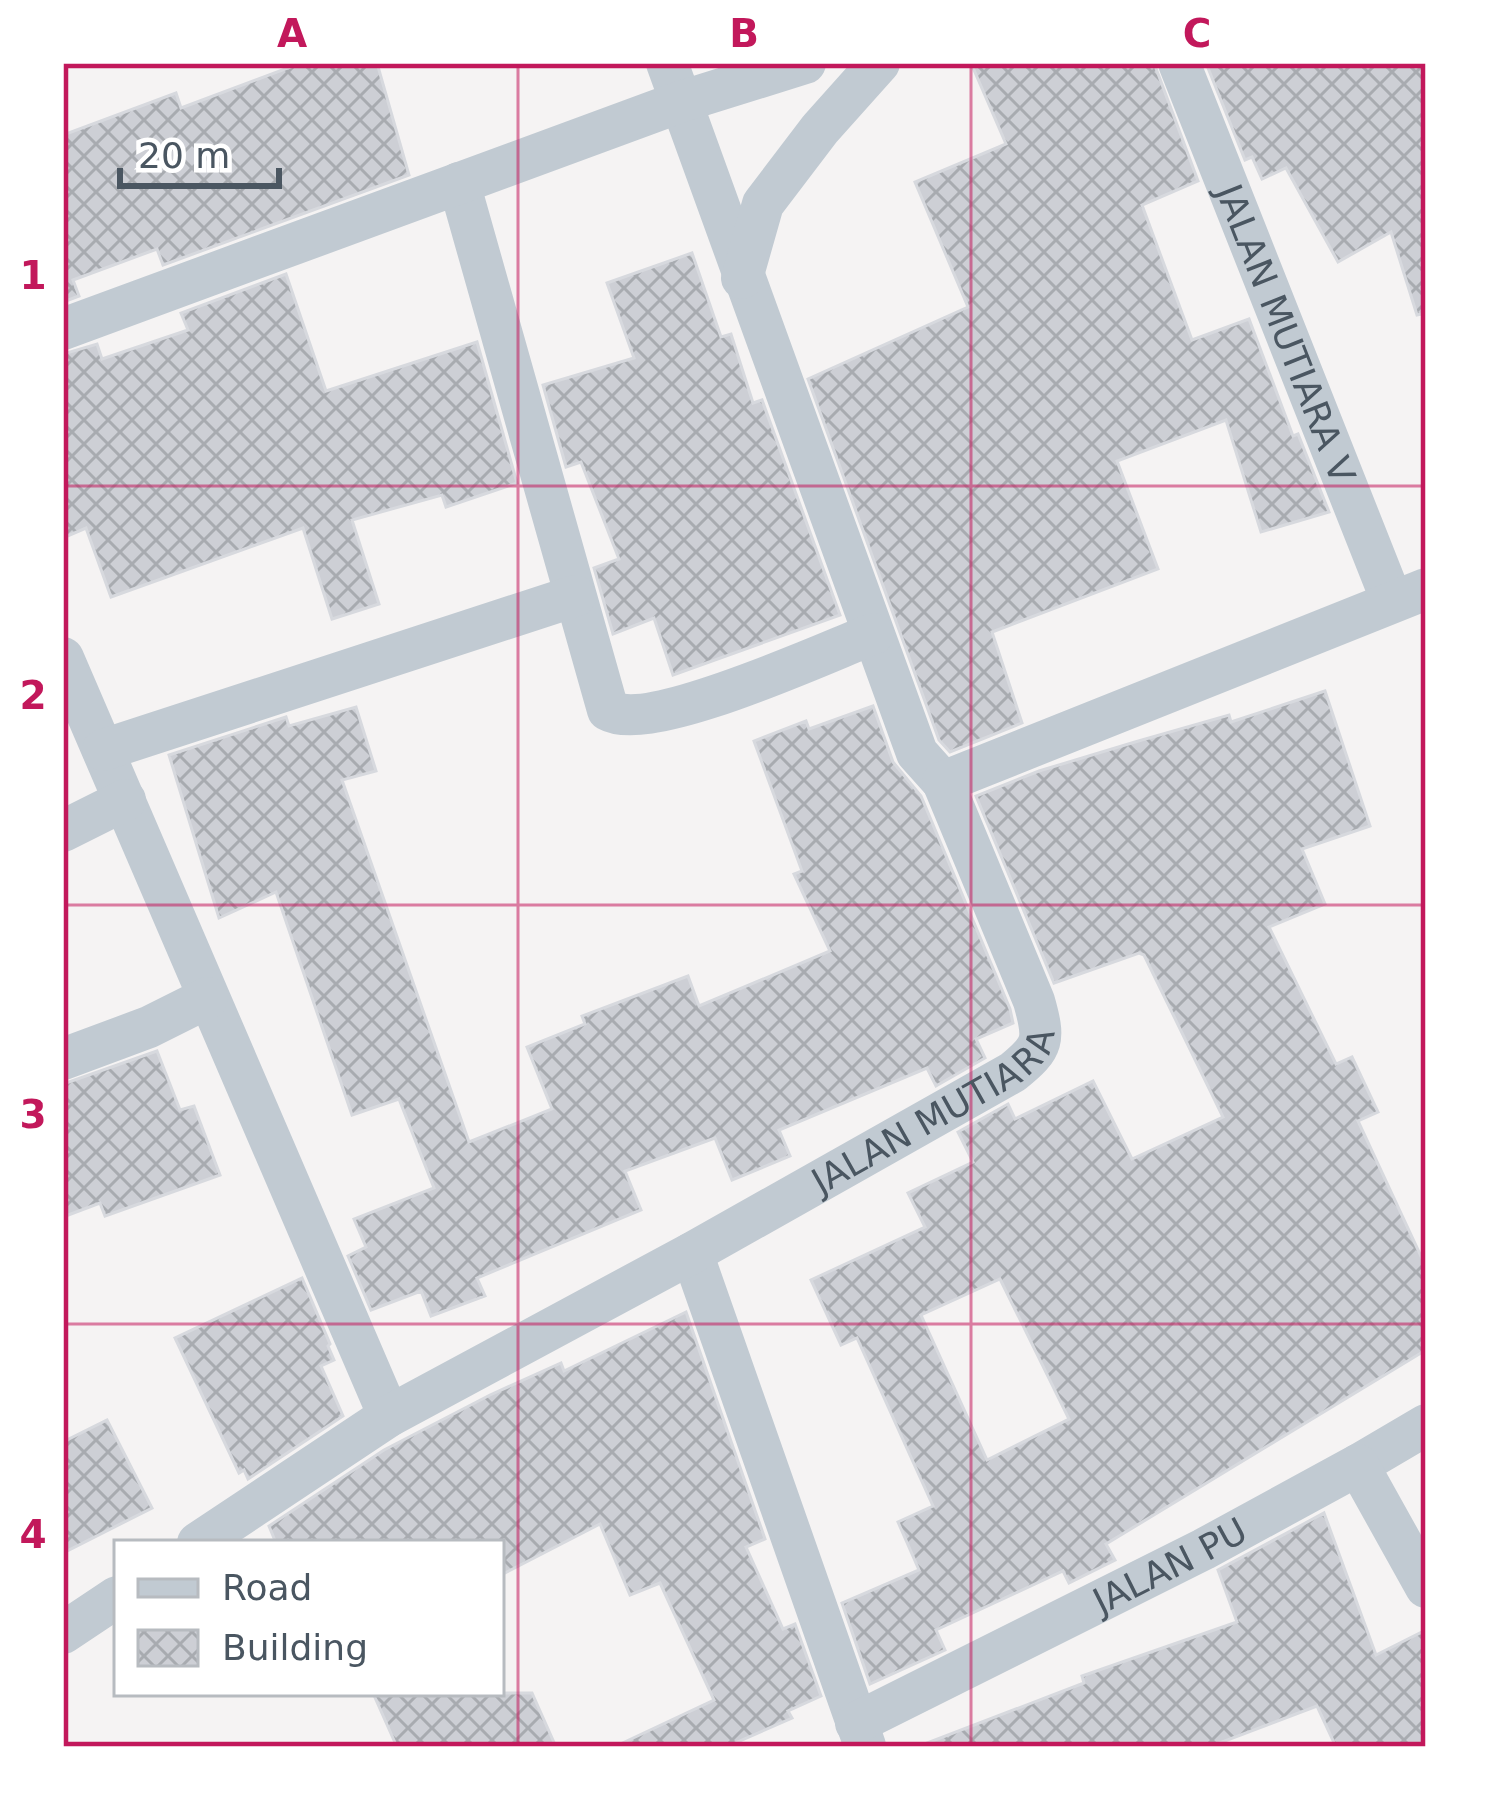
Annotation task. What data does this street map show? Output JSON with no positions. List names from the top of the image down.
{
  "streets": {
    "street": ["JALAN MUTIARA V", "JALAN MUTIARA", "JALAN PU"]
  },
  "crossings": [
    ["JALAN MUTIARA", "JALAN PU"]
  ],
  "legend": ["Road", "Building"],
  "scale_bar": "20 m",
  "grid": {
    "columns": ["A", "B", "C"],
    "rows": [
      "1",
      "2",
      "3",
      "4"
    ]
  }
}
